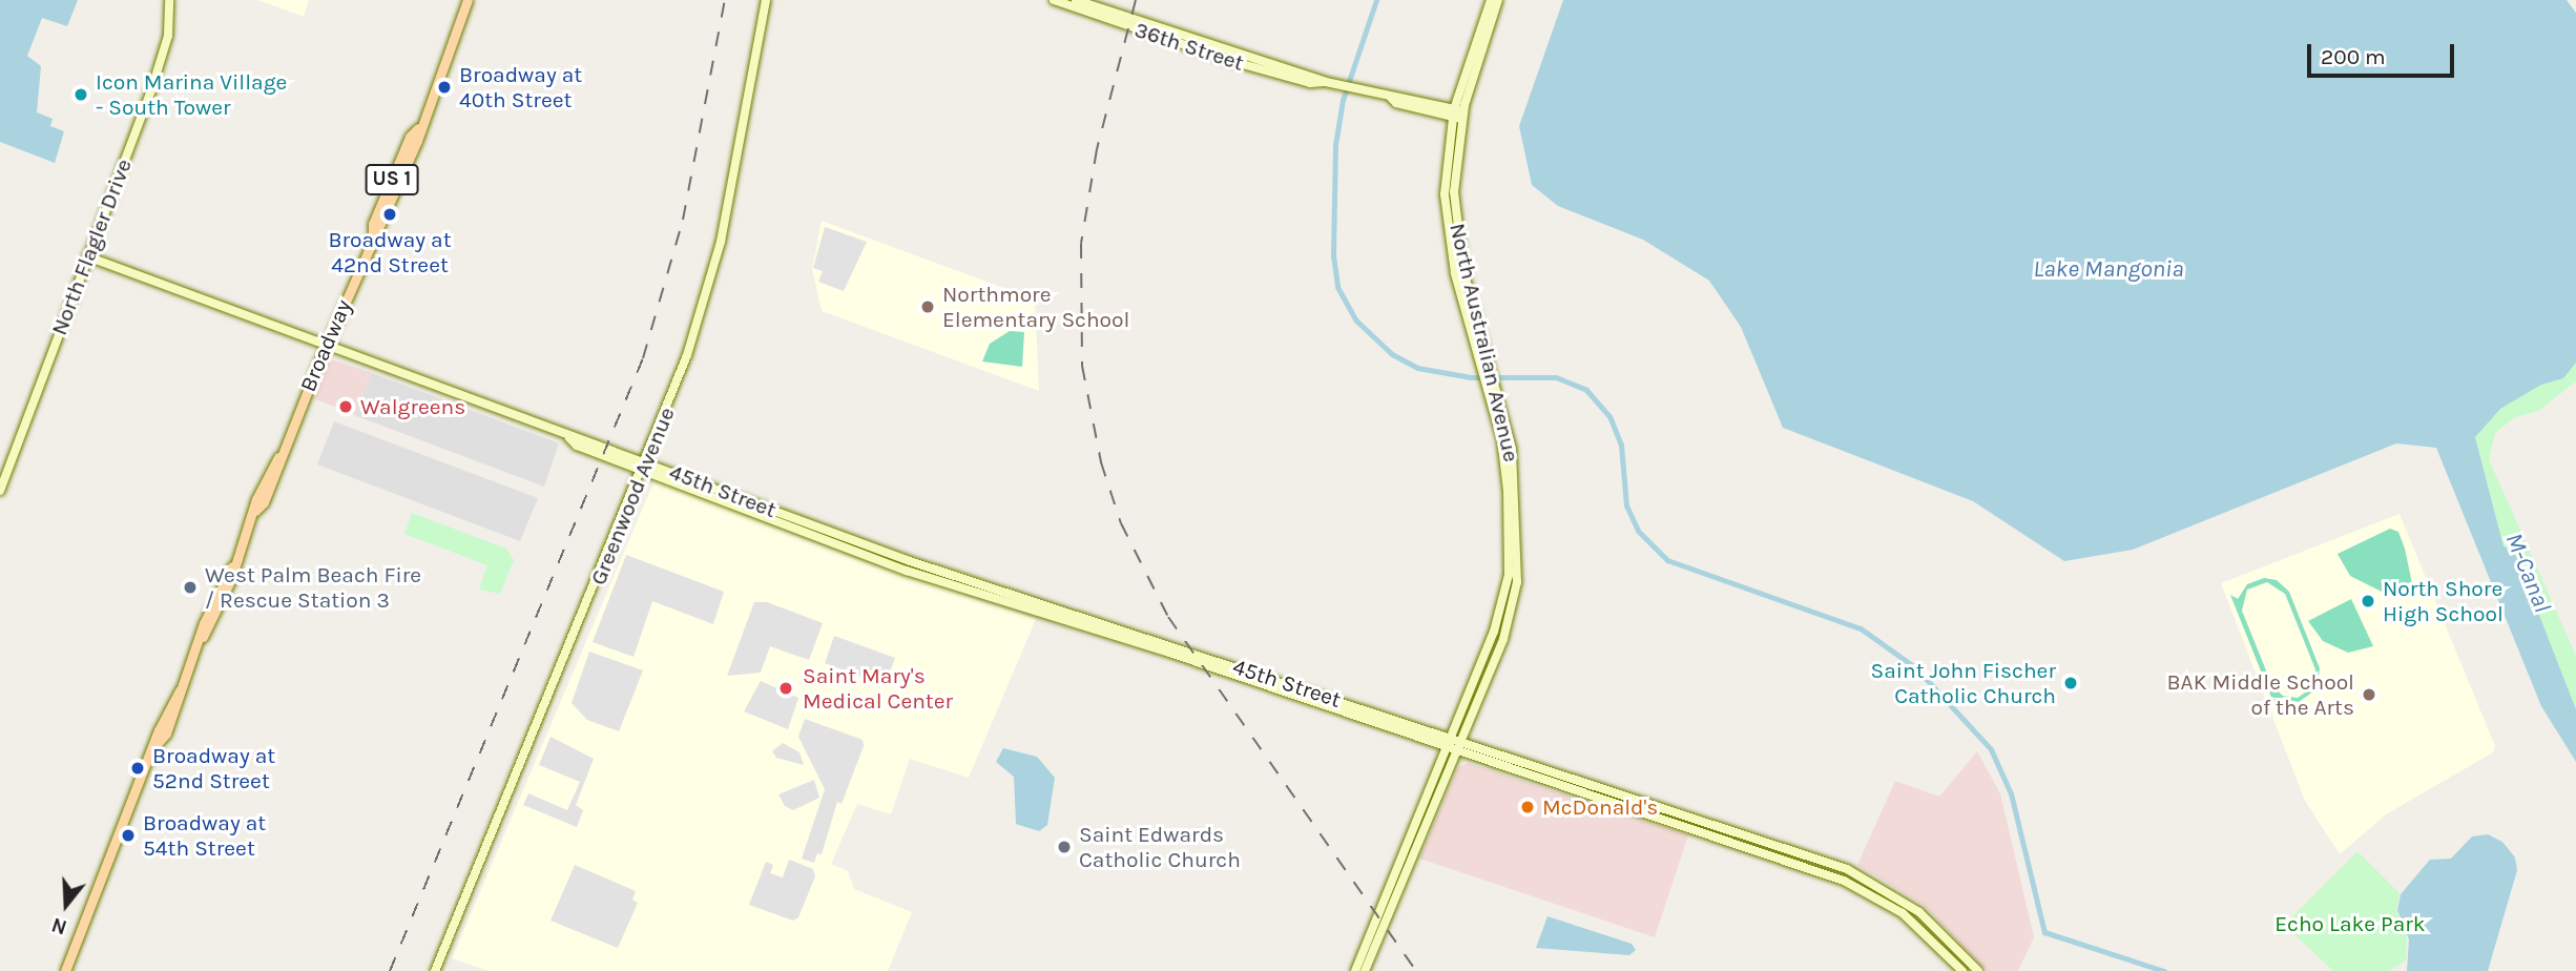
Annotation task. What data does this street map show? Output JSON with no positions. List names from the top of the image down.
{
  "streets": {
    "main road": [
      "36th Street",
      "US 1",
      "North Flagler Drive",
      "North Australian Avenue",
      "Broadway",
      "45th Street",
      "Greenwood Avenue"
    ]
  },
  "crossings": [
    ["36th Street", "North Australian Avenue"],
    ["North Flagler Drive", "45th Street"],
    ["North Australian Avenue", "45th Street"],
    ["Broadway", "45th Street"],
    ["45th Street", "Greenwood Avenue"]
  ],
  "water": ["Lake Mangonia", "M-Canal"],
  "parks": ["Echo Lake Park"],
  "places": [
    "Broadway at 40th Street",
    "Icon Marina Village - South Tower",
    "Broadway at 42nd Street",
    "Northmore Elementary School",
    "Walgreens",
    "West Palm Beach Fire / Rescue Station 3",
    "North Shore High School",
    "Saint John Fischer Catholic Church",
    "Saint Mary's Medical Center",
    "BAK Middle School of the Arts",
    "Broadway at 52nd Street",
    "McDonald's",
    "Broadway at 54th Street",
    "Saint Edwards Catholic Church"
  ],
  "scale_bar": "200 m",
  "north": "bottom"
}
